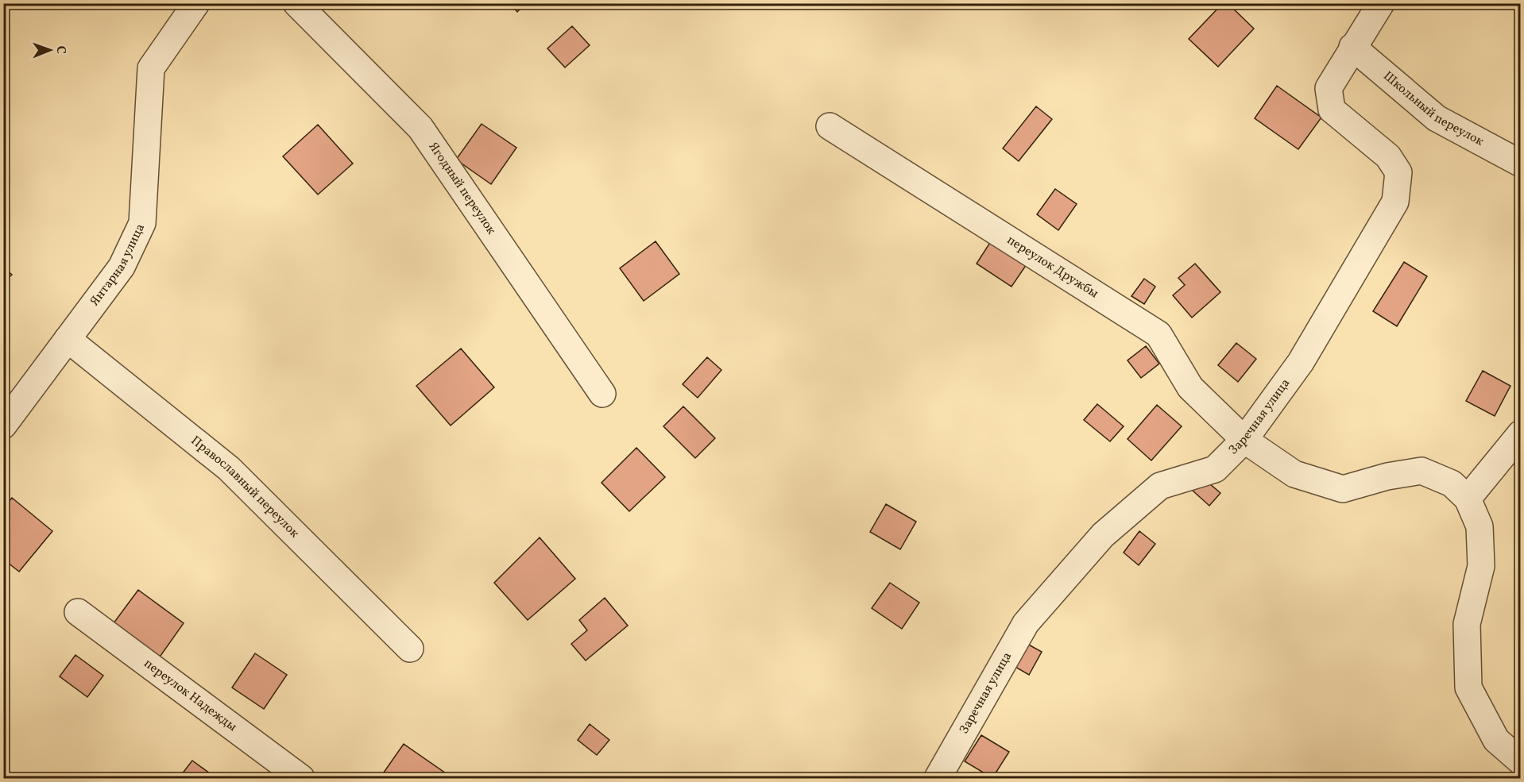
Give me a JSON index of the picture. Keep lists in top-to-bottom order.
{
  "streets": {
    "street": [
      "Школьный переулок",
      "Ягодный переулок",
      "Янтарная улица",
      "переулок Дружбы",
      "Заречная улица",
      "Православный переулок",
      "переулок Надежды"
    ]
  },
  "crossings": [
    ["Школьный переулок", "Заречная улица"],
    ["Янтарная улица", "Православный переулок"],
    ["переулок Дружбы", "Заречная улица"]
  ],
  "north": "right"
}
